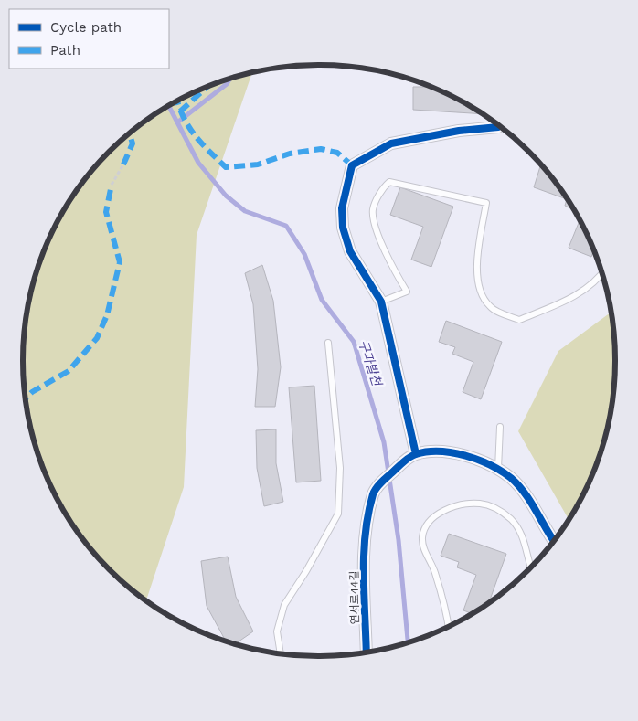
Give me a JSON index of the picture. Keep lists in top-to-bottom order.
{
  "streets": {
    "street": ["연서로44길"]
  },
  "water": ["구파발천"],
  "legend": ["Cycle path", "Path"]
}
